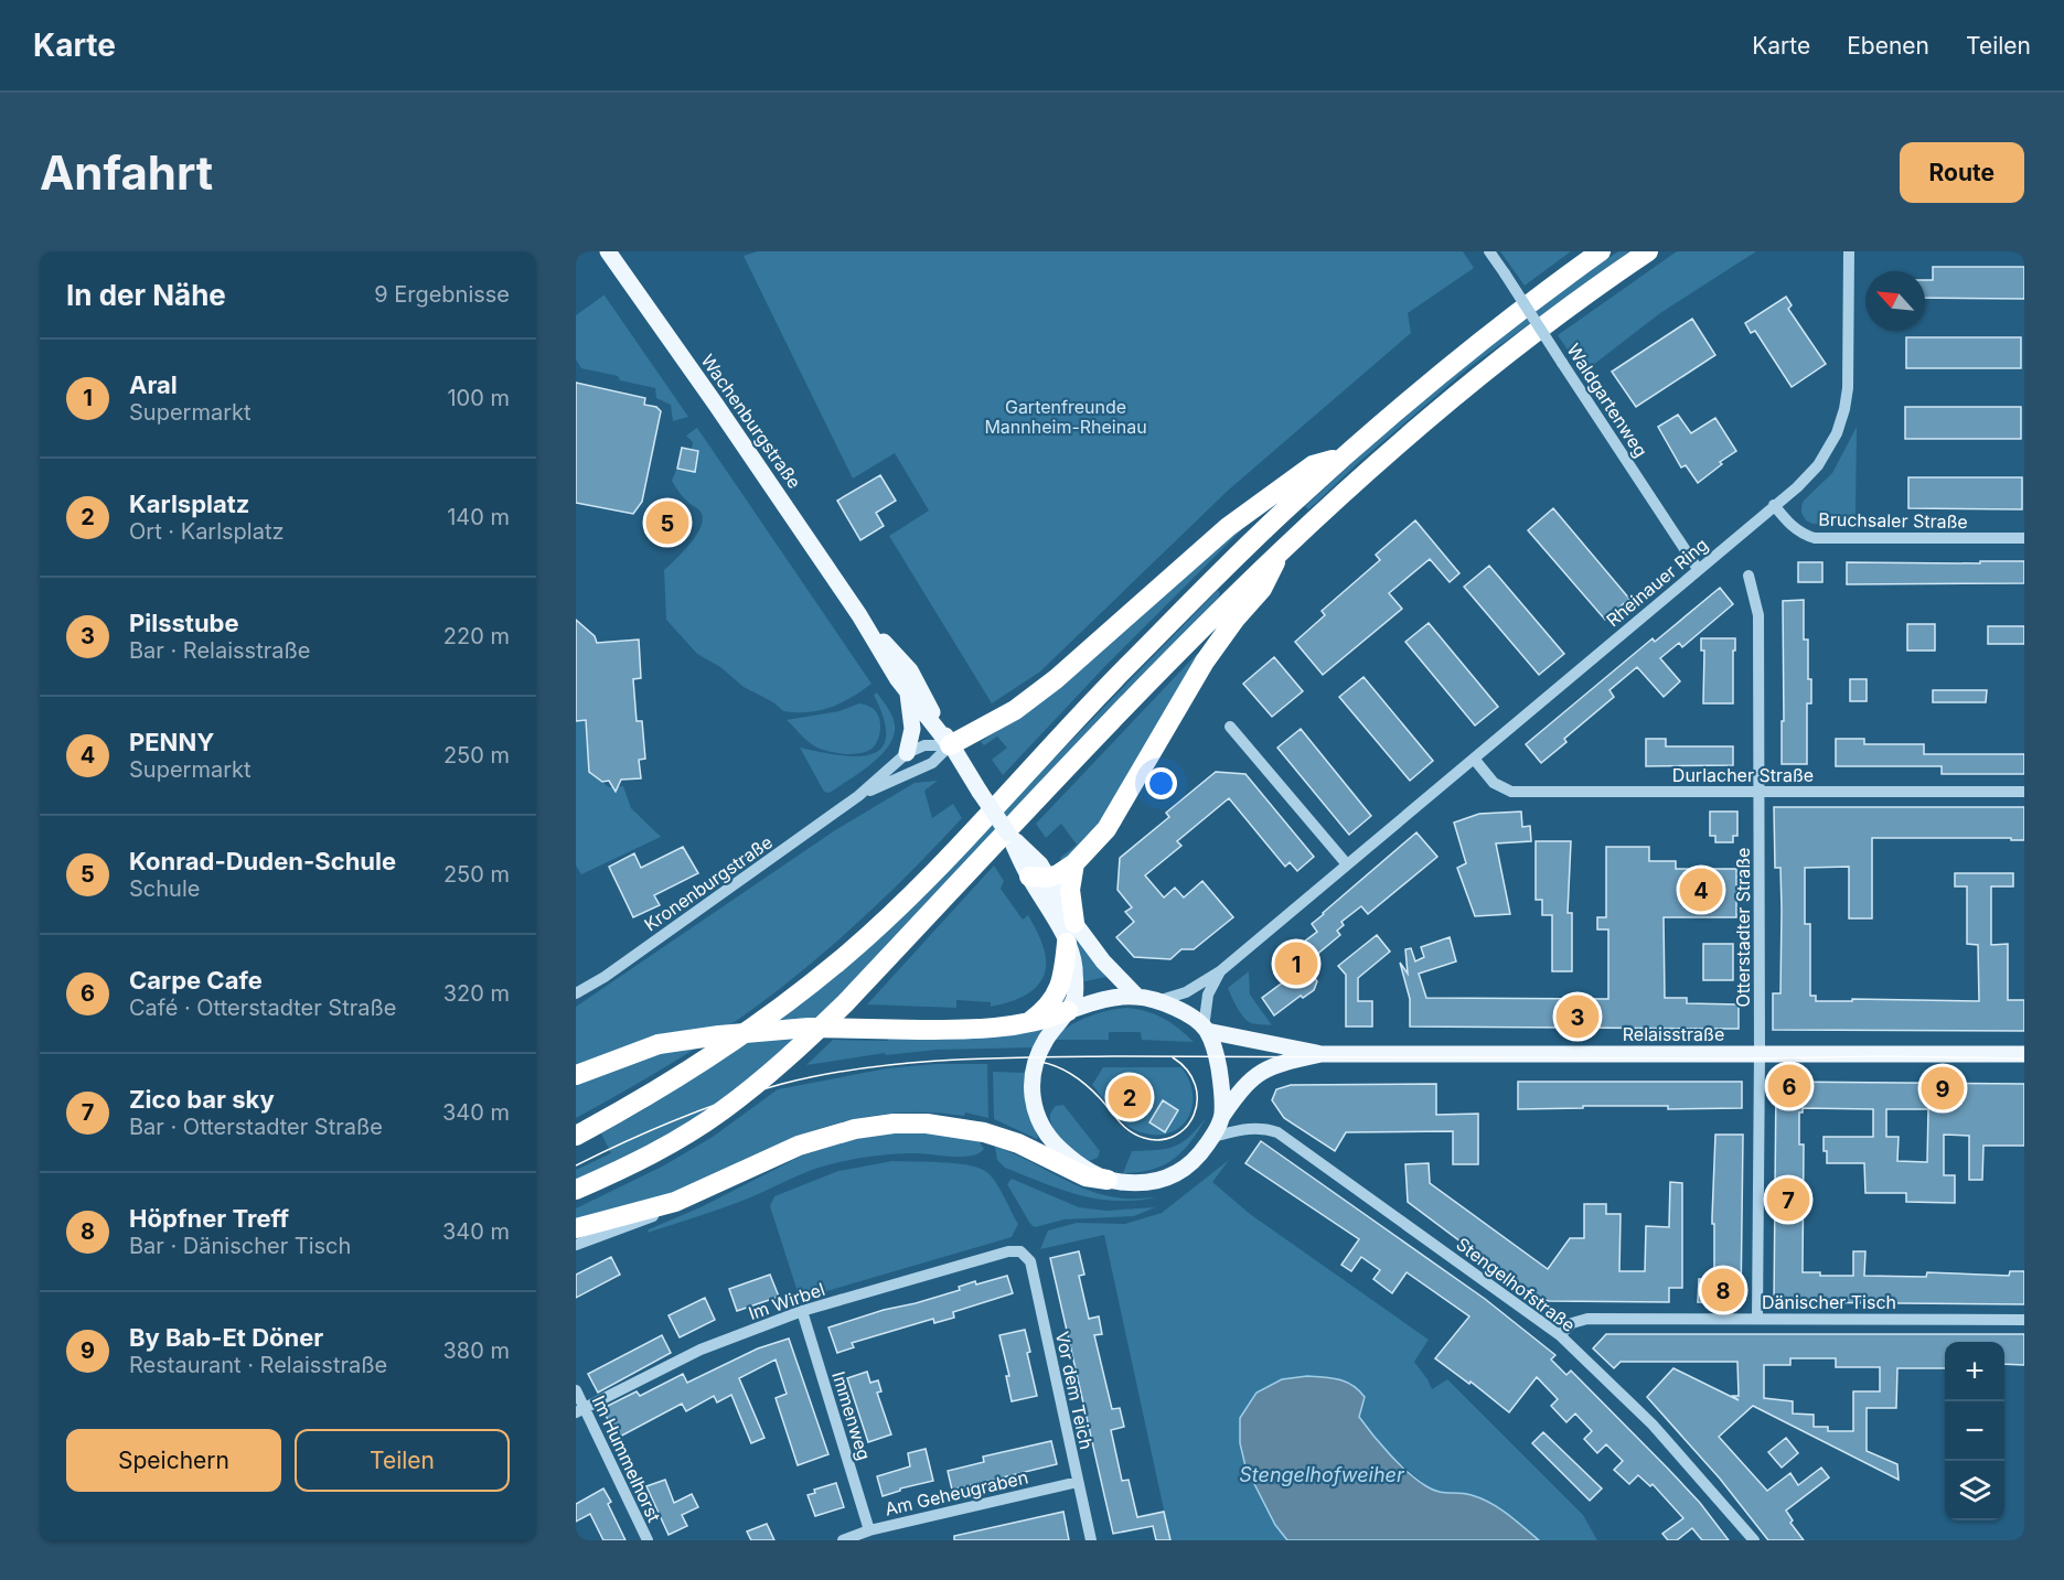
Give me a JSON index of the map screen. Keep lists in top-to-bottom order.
{
  "streets": {
    "main road": ["Wachenburgstraße", "Relaisstraße"],
    "street": [
      "Waldgartenweg",
      "Bruchsaler Straße",
      "Rheinauer Ring",
      "Durlacher Straße",
      "Kronenburgstraße",
      "Otterstadter Straße",
      "Stengelhofstraße",
      "Im Wirbel",
      "Dänischer Tisch",
      "Vor dem Teich",
      "Immenweg",
      "Im Hummelhorst",
      "Am Geheugraben"
    ]
  },
  "crossings": [
    ["Waldgartenweg", "Rheinauer Ring"],
    ["Wachenburgstraße", "Rheinauer Ring"],
    ["Wachenburgstraße", "Kronenburgstraße"],
    ["Wachenburgstraße", "Relaisstraße"],
    ["Wachenburgstraße", "Stengelhofstraße"],
    ["Bruchsaler Straße", "Rheinauer Ring"],
    ["Rheinauer Ring", "Durlacher Straße"],
    ["Rheinauer Ring", "Relaisstraße"],
    ["Rheinauer Ring", "Stengelhofstraße"],
    ["Durlacher Straße", "Otterstadter Straße"],
    ["Otterstadter Straße", "Relaisstraße"],
    ["Otterstadter Straße", "Dänischer Tisch"],
    ["Relaisstraße", "Stengelhofstraße"],
    ["Stengelhofstraße", "Dänischer Tisch"],
    ["Im Wirbel", "Vor dem Teich"],
    ["Im Wirbel", "Immenweg"],
    ["Im Wirbel", "Im Hummelhorst"],
    ["Vor dem Teich", "Am Geheugraben"],
    ["Immenweg", "Am Geheugraben"]
  ],
  "water": ["Stengelhofweiher"],
  "parks": ["Gartenfreunde Mannheim-Rheinau"],
  "north": "top left",
  "page": {
    "header": "Karte",
    "nav": ["Karte", "Ebenen", "Teilen"],
    "buttons": [
      "Route",
      ["Speichern", "Teilen"]
    ],
    "title": "Anfahrt",
    "heading": ["In der Nähe", "9 Ergebnisse"],
    "list": [
      {
        "mark": "1",
        "name": "Aral",
        "note": "Supermarkt",
        "value": "100 m"
      },
      {
        "mark": "2",
        "name": "Karlsplatz",
        "note": "Ort · Karlsplatz",
        "value": "140 m"
      },
      {
        "mark": "3",
        "name": "Pilsstube",
        "note": "Bar · Relaisstraße",
        "value": "220 m"
      },
      {
        "mark": "4",
        "name": "PENNY",
        "note": "Supermarkt",
        "value": "250 m"
      },
      {
        "mark": "5",
        "name": "Konrad-Duden-Schule",
        "note": "Schule",
        "value": "250 m"
      },
      {
        "mark": "6",
        "name": "Carpe Cafe",
        "note": "Café · Otterstadter Straße",
        "value": "320 m"
      },
      {
        "mark": "7",
        "name": "Zico bar sky",
        "note": "Bar · Otterstadter Straße",
        "value": "340 m"
      },
      {
        "mark": "8",
        "name": "Höpfner Treff",
        "note": "Bar · Dänischer Tisch",
        "value": "340 m"
      },
      {
        "mark": "9",
        "name": "By Bab-Et Döner",
        "note": "Restaurant · Relaisstraße",
        "value": "380 m"
      }
    ],
    "pins": [
      "5",
      "4",
      "1",
      "3",
      "6",
      "9",
      "2",
      "7",
      "8"
    ],
    "map_buttons": ["+", "−"]
  }
}
